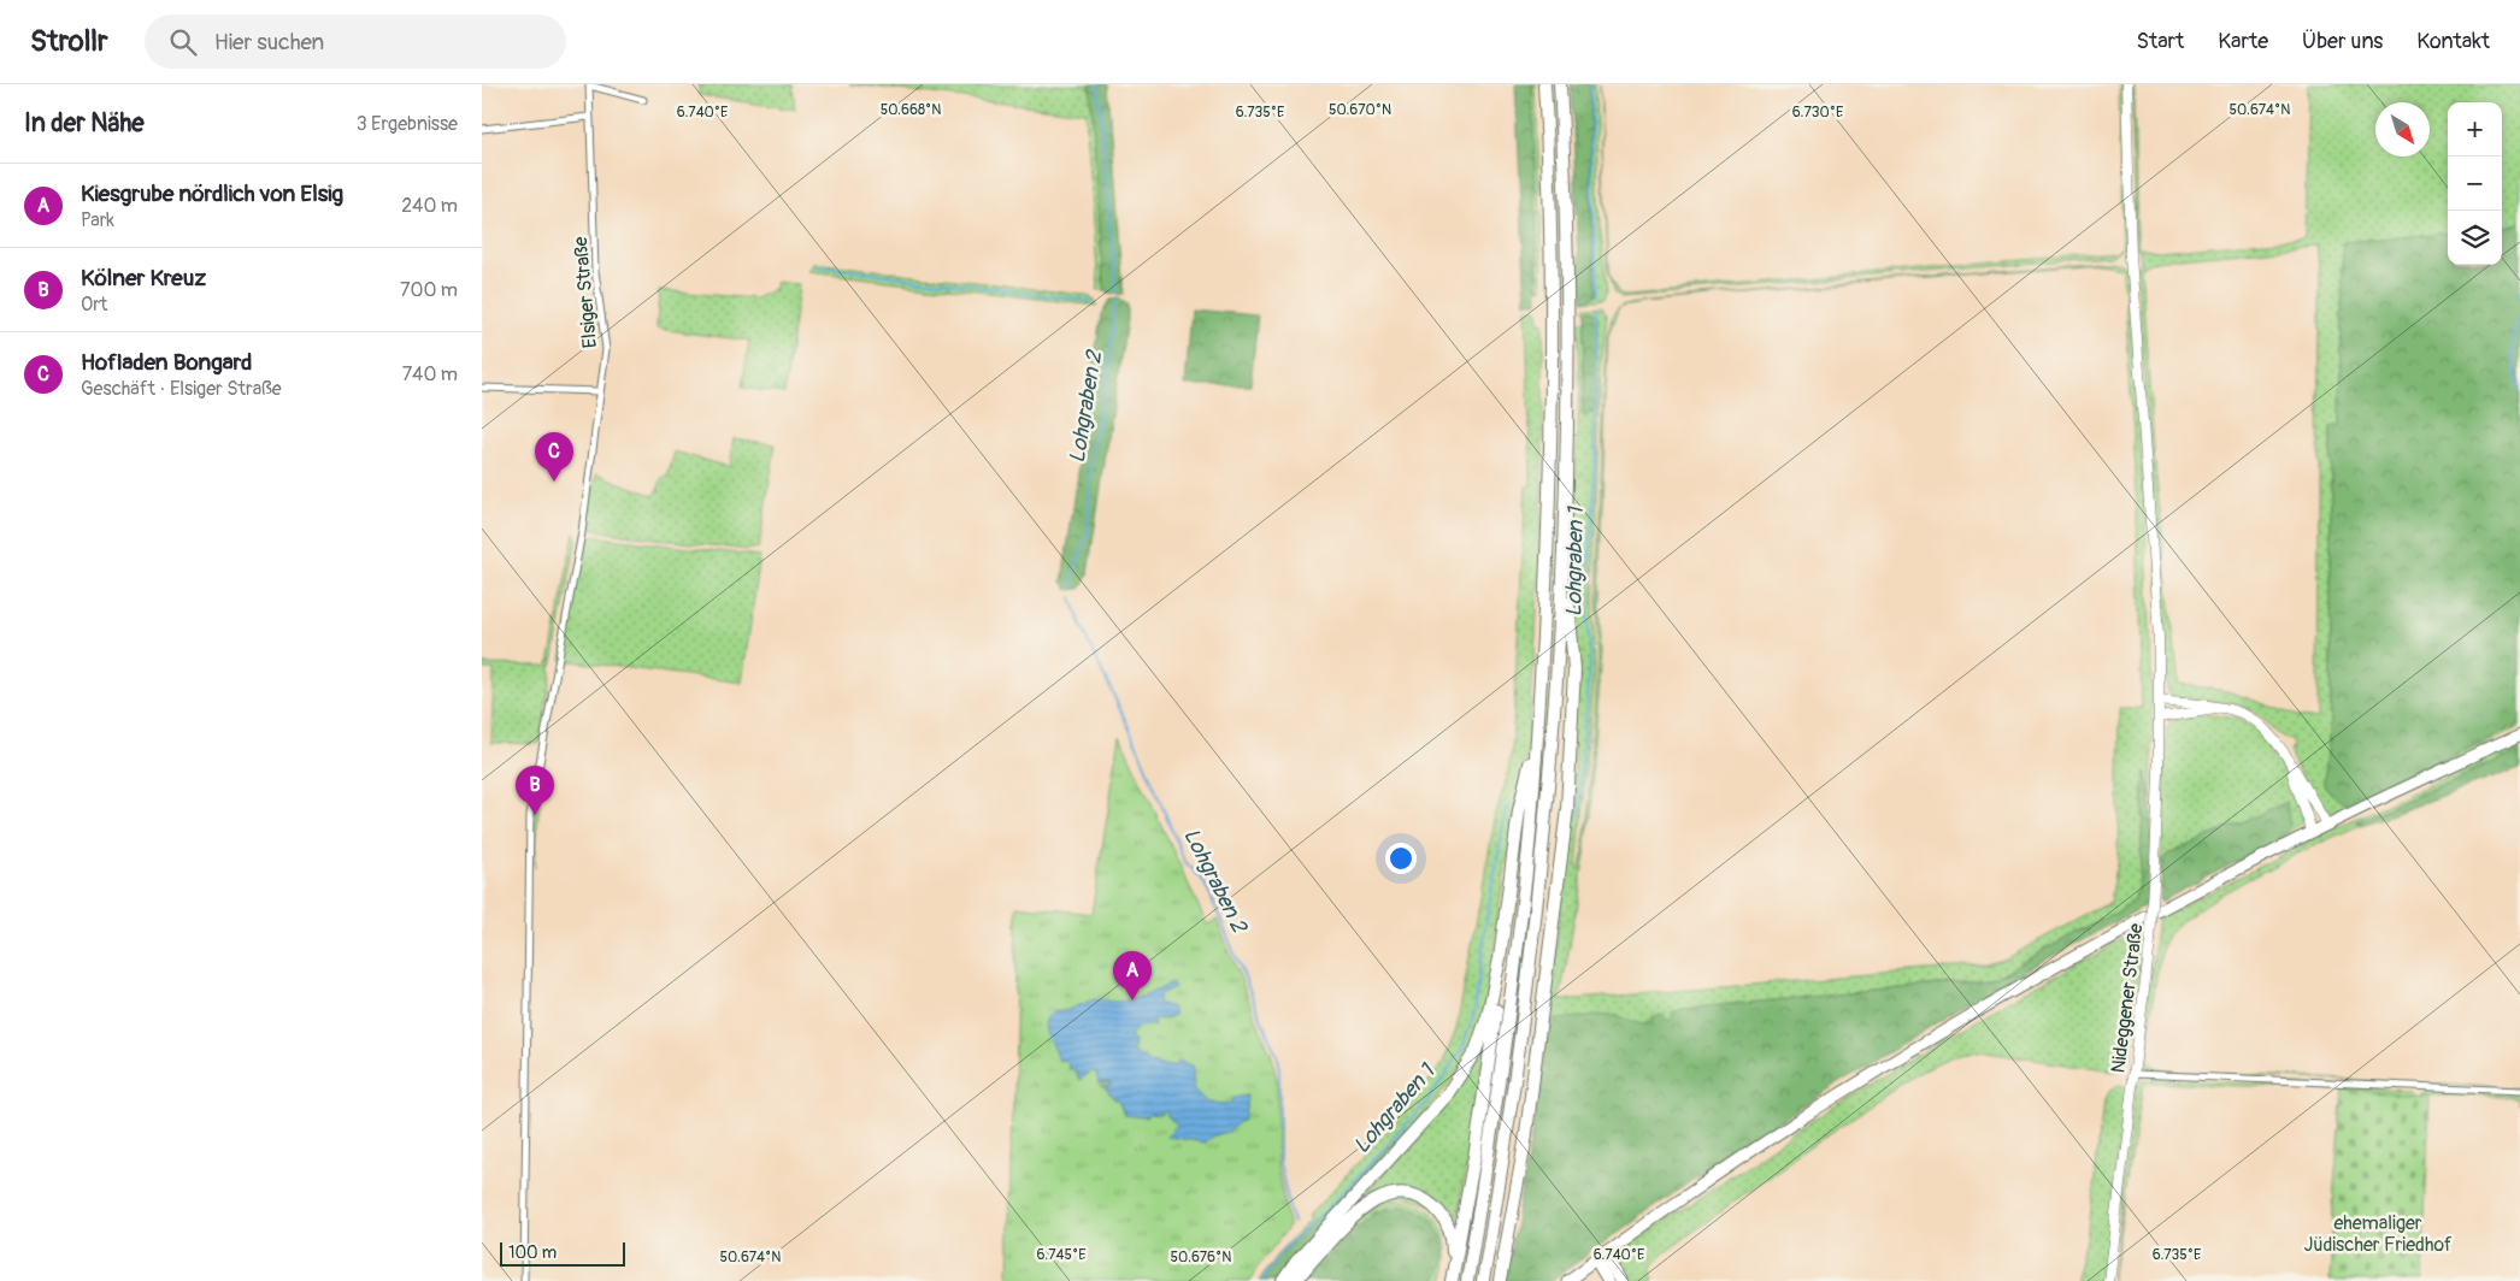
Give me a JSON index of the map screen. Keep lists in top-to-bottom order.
{
  "streets": {
    "main road": ["Nideggener Straße"],
    "street": ["Elsiger Straße"]
  },
  "water": ["Lohgraben 2", "Lohgraben 1"],
  "parks": ["ehemaliger Jüdischer Friedhof"],
  "scale_bar": "100 m",
  "north": "bottom right",
  "page": {
    "header": "Strollr",
    "search": "Hier suchen",
    "nav": [
      "Start",
      "Karte",
      "Über uns",
      "Kontakt"
    ],
    "heading": ["In der Nähe", "3 Ergebnisse"],
    "map_buttons": ["+", "−"],
    "list": [
      {
        "mark": "A",
        "name": "Kiesgrube nördlich von Elsig",
        "note": "Park",
        "value": "240 m"
      },
      {
        "mark": "B",
        "name": "Kölner Kreuz",
        "note": "Ort",
        "value": "700 m"
      },
      {
        "mark": "C",
        "name": "Hofladen Bongard",
        "note": "Geschäft · Elsiger Straße",
        "value": "740 m"
      }
    ],
    "pins": ["C", "B", "A"],
    "scale": "100 m"
  },
  "coordinates": [
    "50.668°N",
    "50.670°N",
    "50.674°N",
    "6.740°E",
    "6.730°E",
    "6.735°E",
    "6.745°E",
    "50.676°N"
  ]
}
